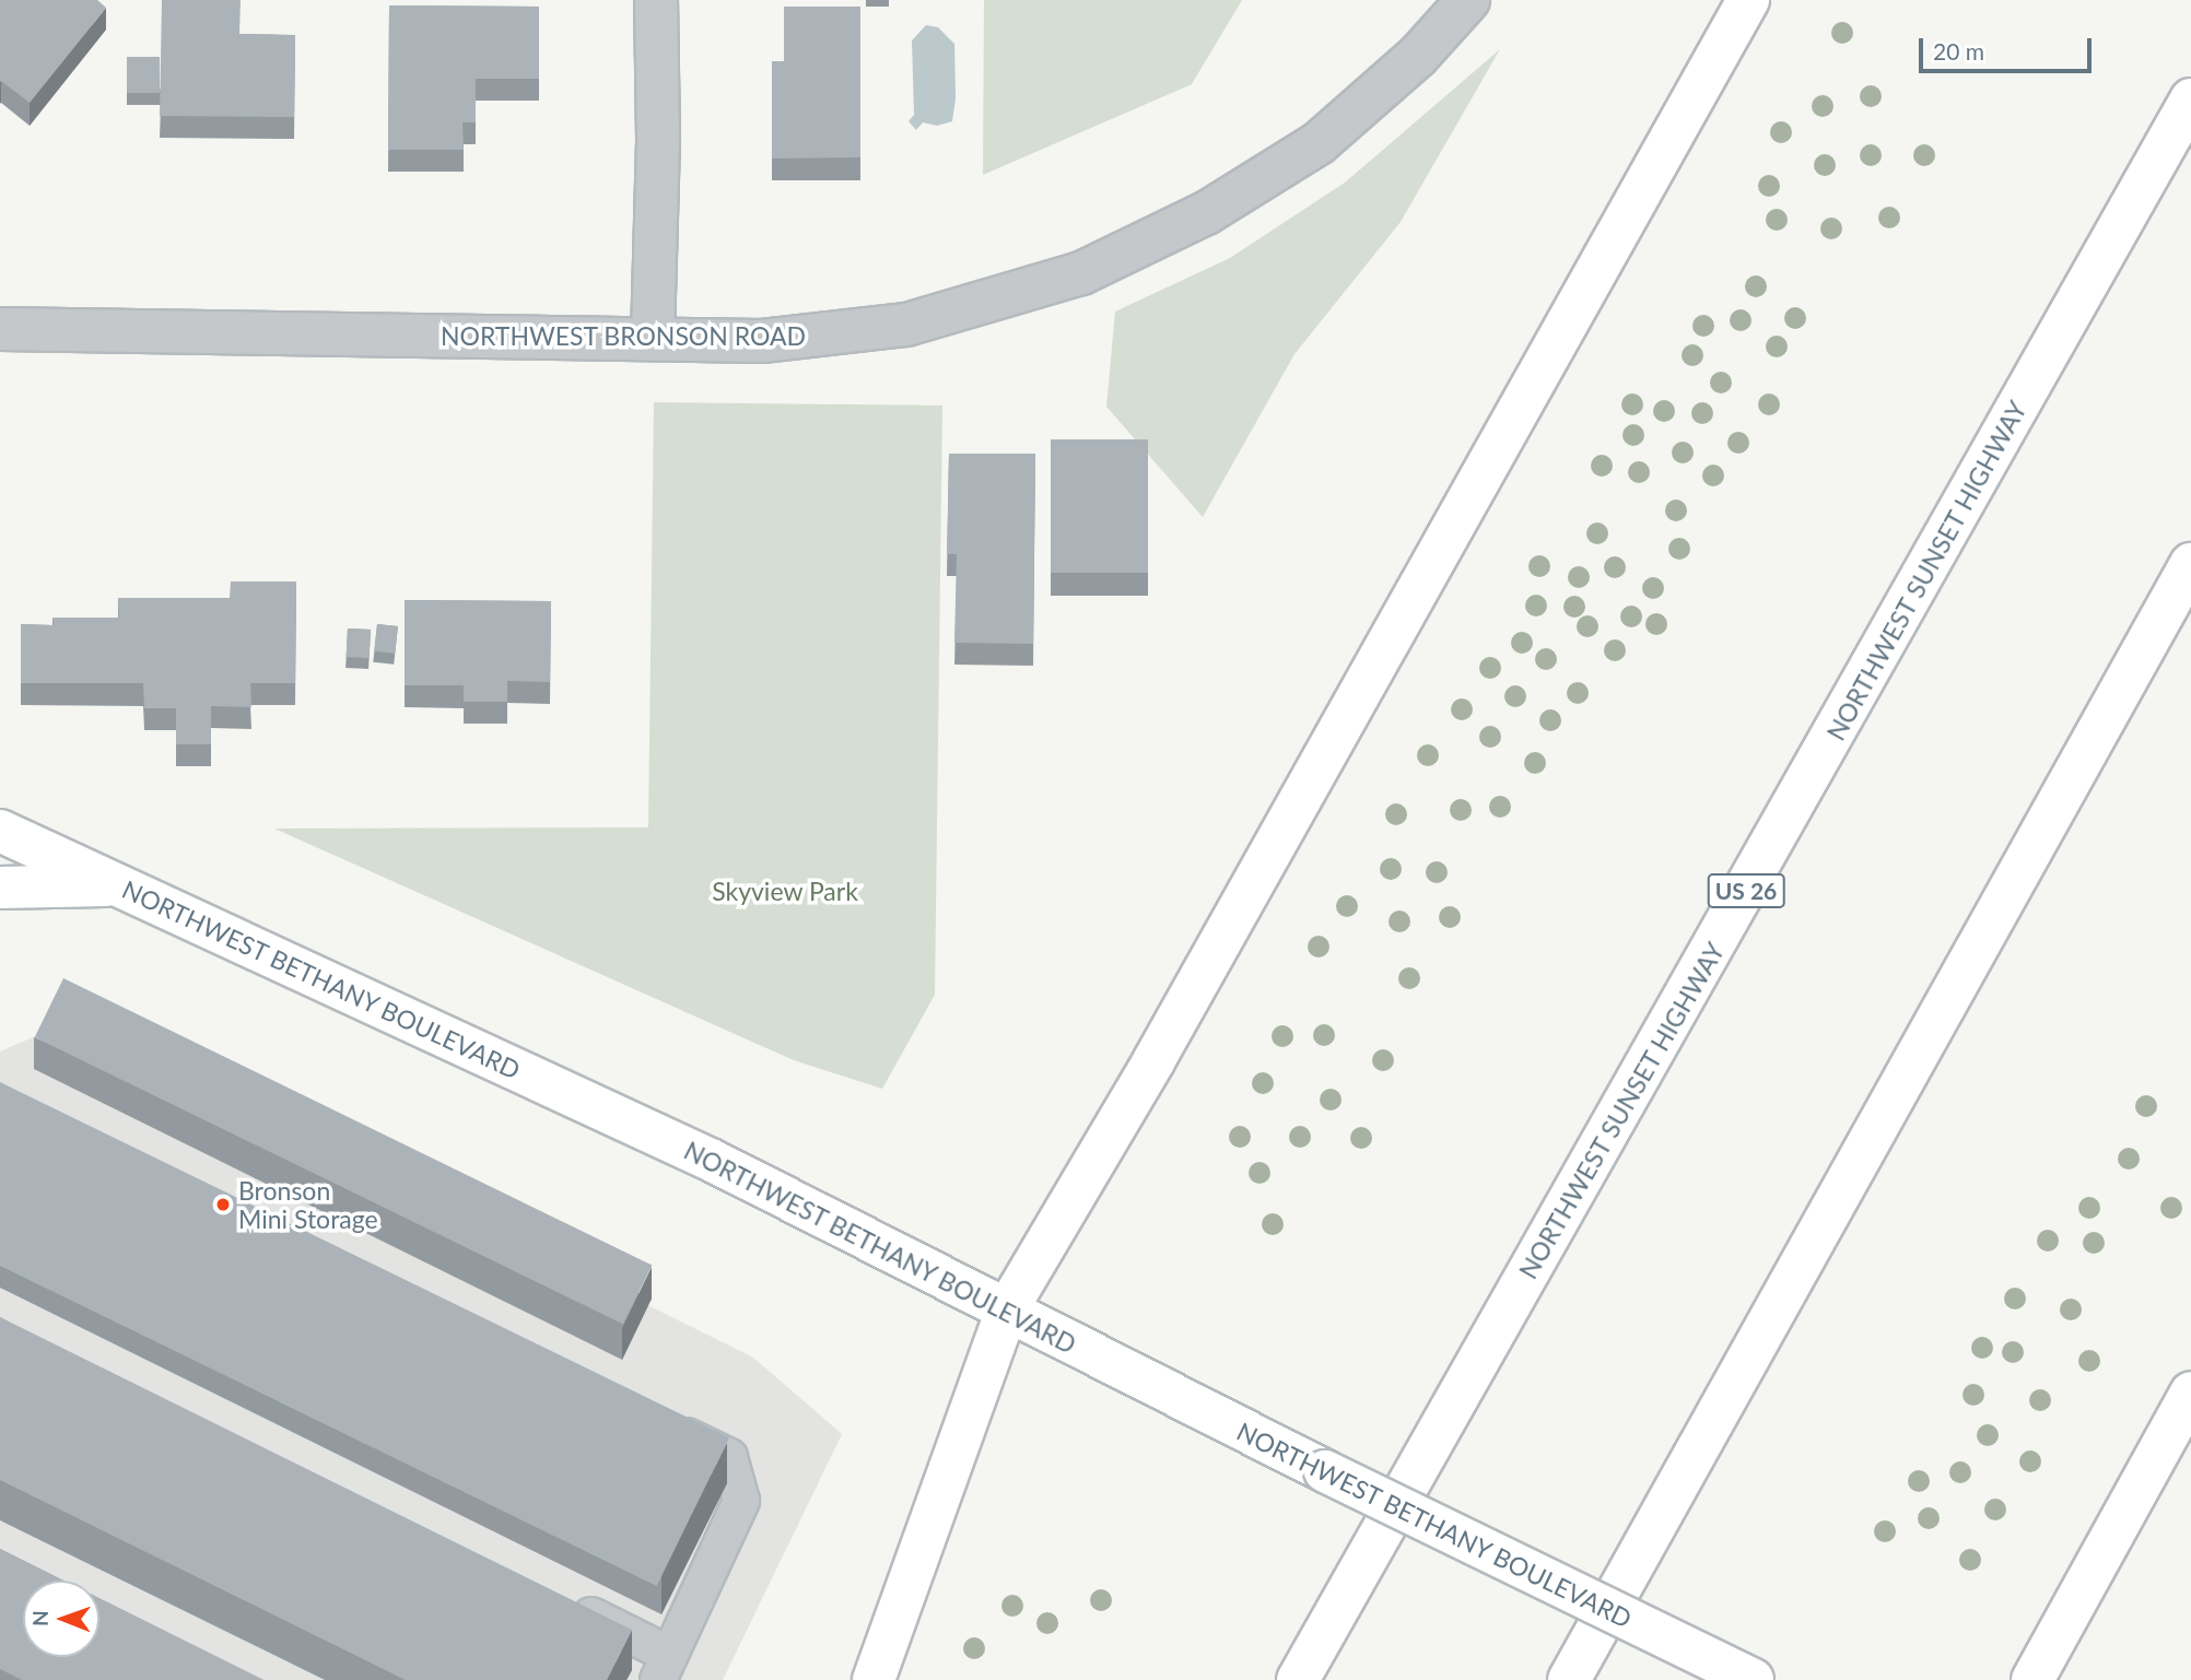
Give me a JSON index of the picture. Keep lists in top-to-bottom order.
{
  "streets": {
    "main road": ["NORTHWEST SUNSET HIGHWAY", "US 26", "NORTHWEST BETHANY BOULEVARD"],
    "street": ["NORTHWEST BRONSON ROAD"]
  },
  "parks": ["Skyview Park"],
  "places": ["Bronson Mini Storage"],
  "scale_bar": "20 m",
  "north": "left"
}
